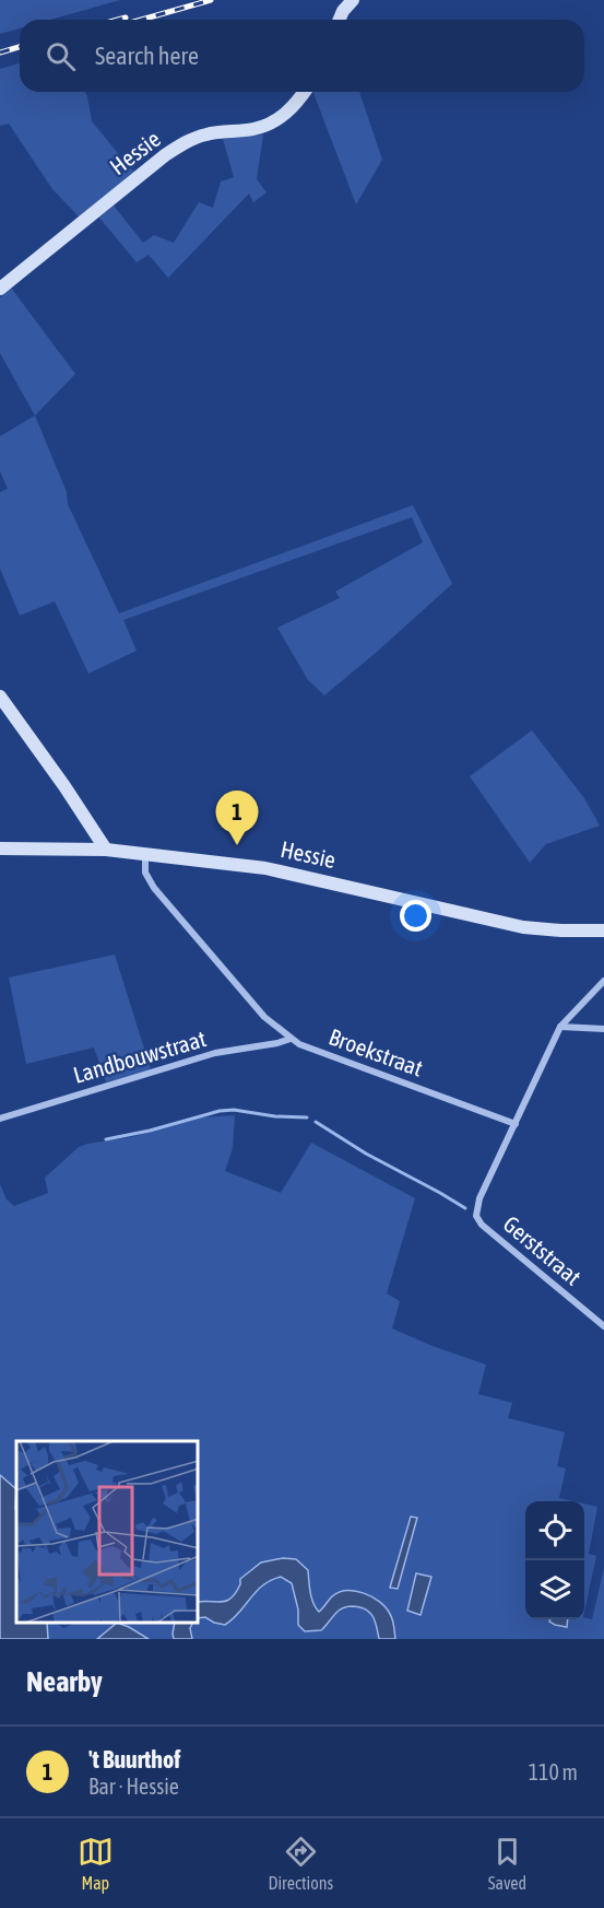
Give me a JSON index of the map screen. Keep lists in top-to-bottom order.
{
  "streets": {
    "street": [
      "Hessie",
      "Broekstraat",
      "Landbouwstraat",
      "Gerststraat"
    ]
  },
  "crossings": [
    ["Hessie", "Broekstraat"],
    ["Broekstraat", "Landbouwstraat"],
    ["Broekstraat", "Gerststraat"]
  ],
  "page": {
    "search": "Search here",
    "pins": "1",
    "heading": "Nearby",
    "list": [
      {
        "mark": "1",
        "name": "'t Buurthof",
        "note": "Bar · Hessie",
        "value": "110 m"
      }
    ],
    "nav": ["Map", "Directions", "Saved"]
  }
}
